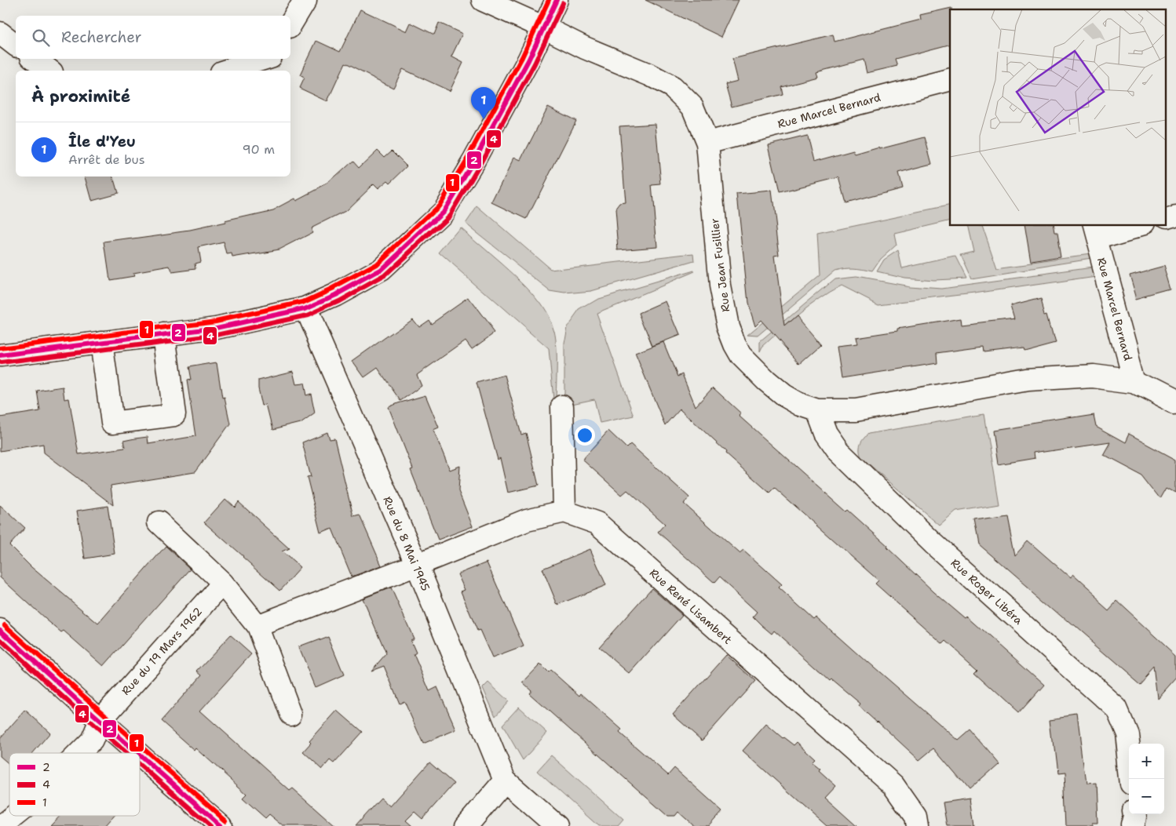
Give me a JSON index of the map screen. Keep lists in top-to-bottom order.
{
  "streets": {
    "street": [
      "Rue Marcel Bernard",
      "Rue Jean Fusillier",
      "Rue du 8 Mai 1945",
      "Rue Roger Libéra",
      "Rue René Lisambert",
      "Rue du 19 Mars 1962"
    ]
  },
  "crossings": [
    ["Rue Marcel Bernard", "Rue Jean Fusillier"],
    ["Rue Jean Fusillier", "Rue Roger Libéra"]
  ],
  "lines": ["transit line 2", "transit line 1", "transit line 4"],
  "legend": ["2", "4", "1"],
  "page": {
    "search": "Rechercher",
    "heading": "À proximité",
    "pins": "1",
    "list": [
      {
        "mark": "1",
        "name": "Île d'Yeu",
        "note": "Arrêt de bus",
        "value": "90 m"
      }
    ],
    "map_buttons": ["+", "−"]
  }
}
